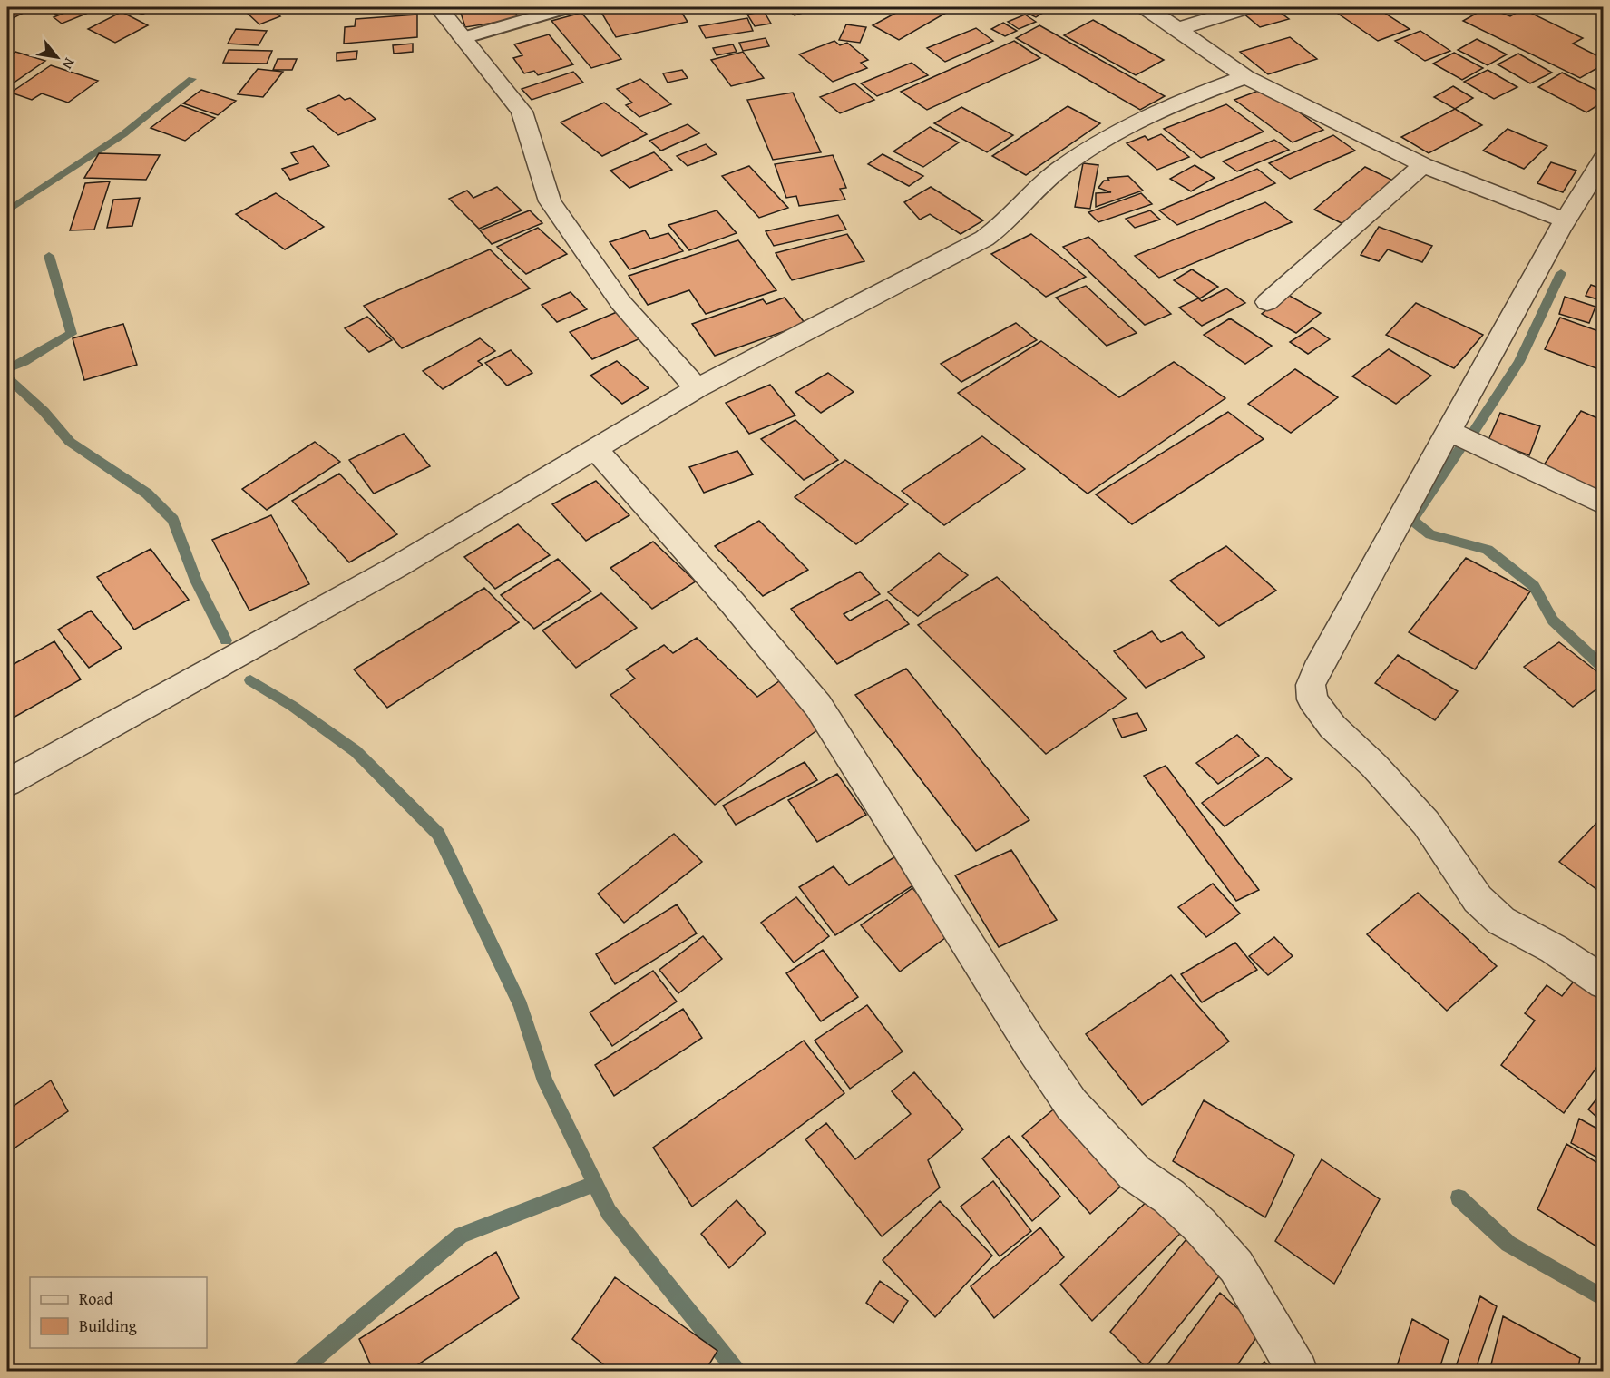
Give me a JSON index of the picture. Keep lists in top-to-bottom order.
{
  "legend": ["Road", "Building"],
  "north": "bottom right"
}
